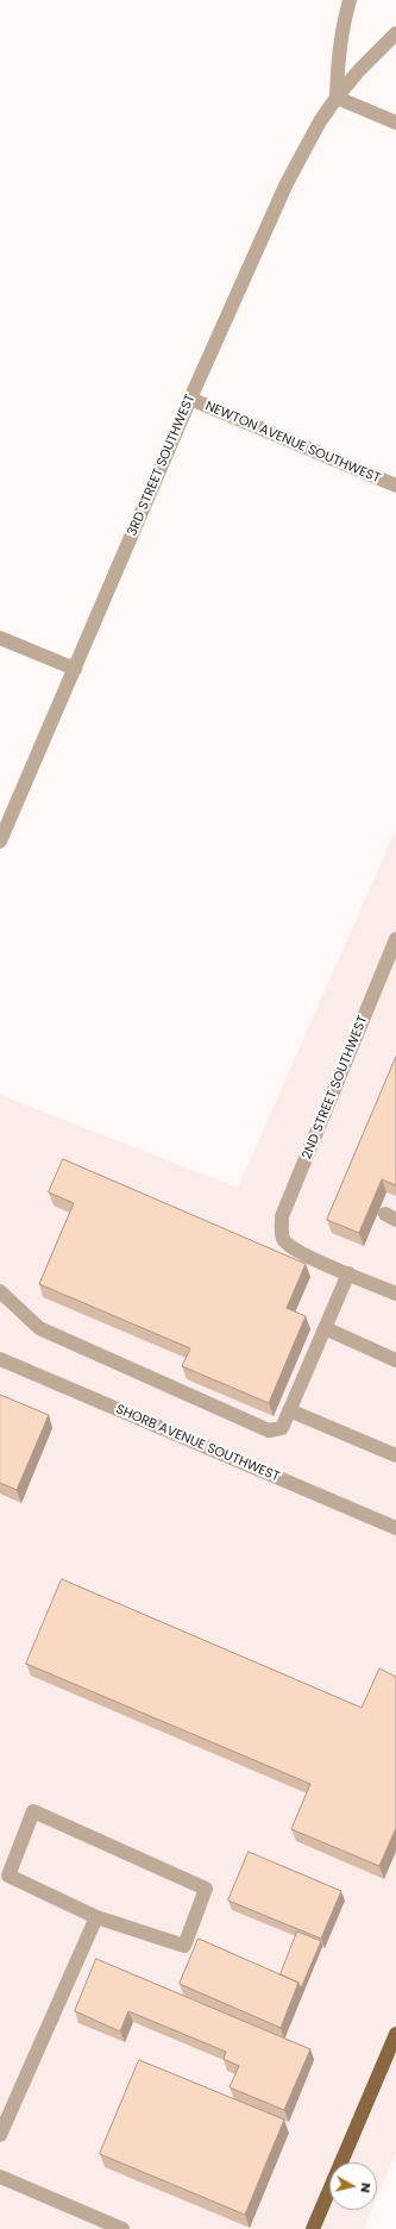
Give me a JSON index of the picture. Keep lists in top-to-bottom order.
{
  "streets": {
    "street": [
      "NEWTON AVENUE SOUTHWEST",
      "3RD STREET SOUTHWEST",
      "2ND STREET SOUTHWEST",
      "SHORB AVENUE SOUTHWEST"
    ]
  },
  "crossings": [
    ["NEWTON AVENUE SOUTHWEST", "3RD STREET SOUTHWEST"]
  ],
  "north": "right"
}
